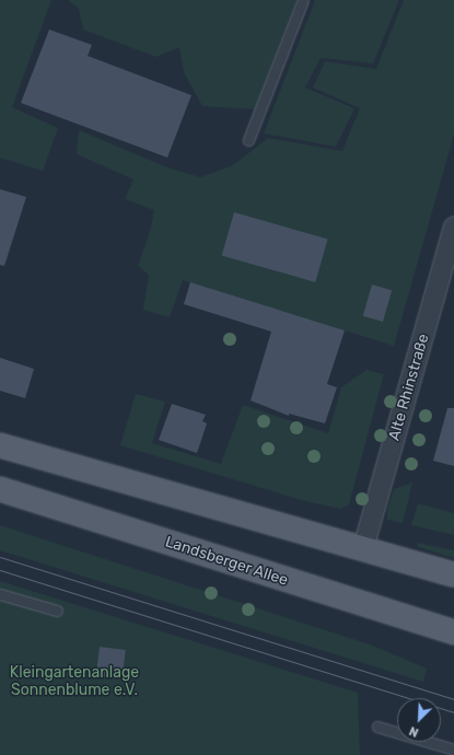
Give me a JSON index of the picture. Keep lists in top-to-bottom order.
{
  "streets": {
    "main road": ["Landsberger Allee"],
    "street": ["Alte Rhinstraße"]
  },
  "parks": ["Kleingartenanlage Sonnenblume e.V."],
  "north": "bottom left"
}
